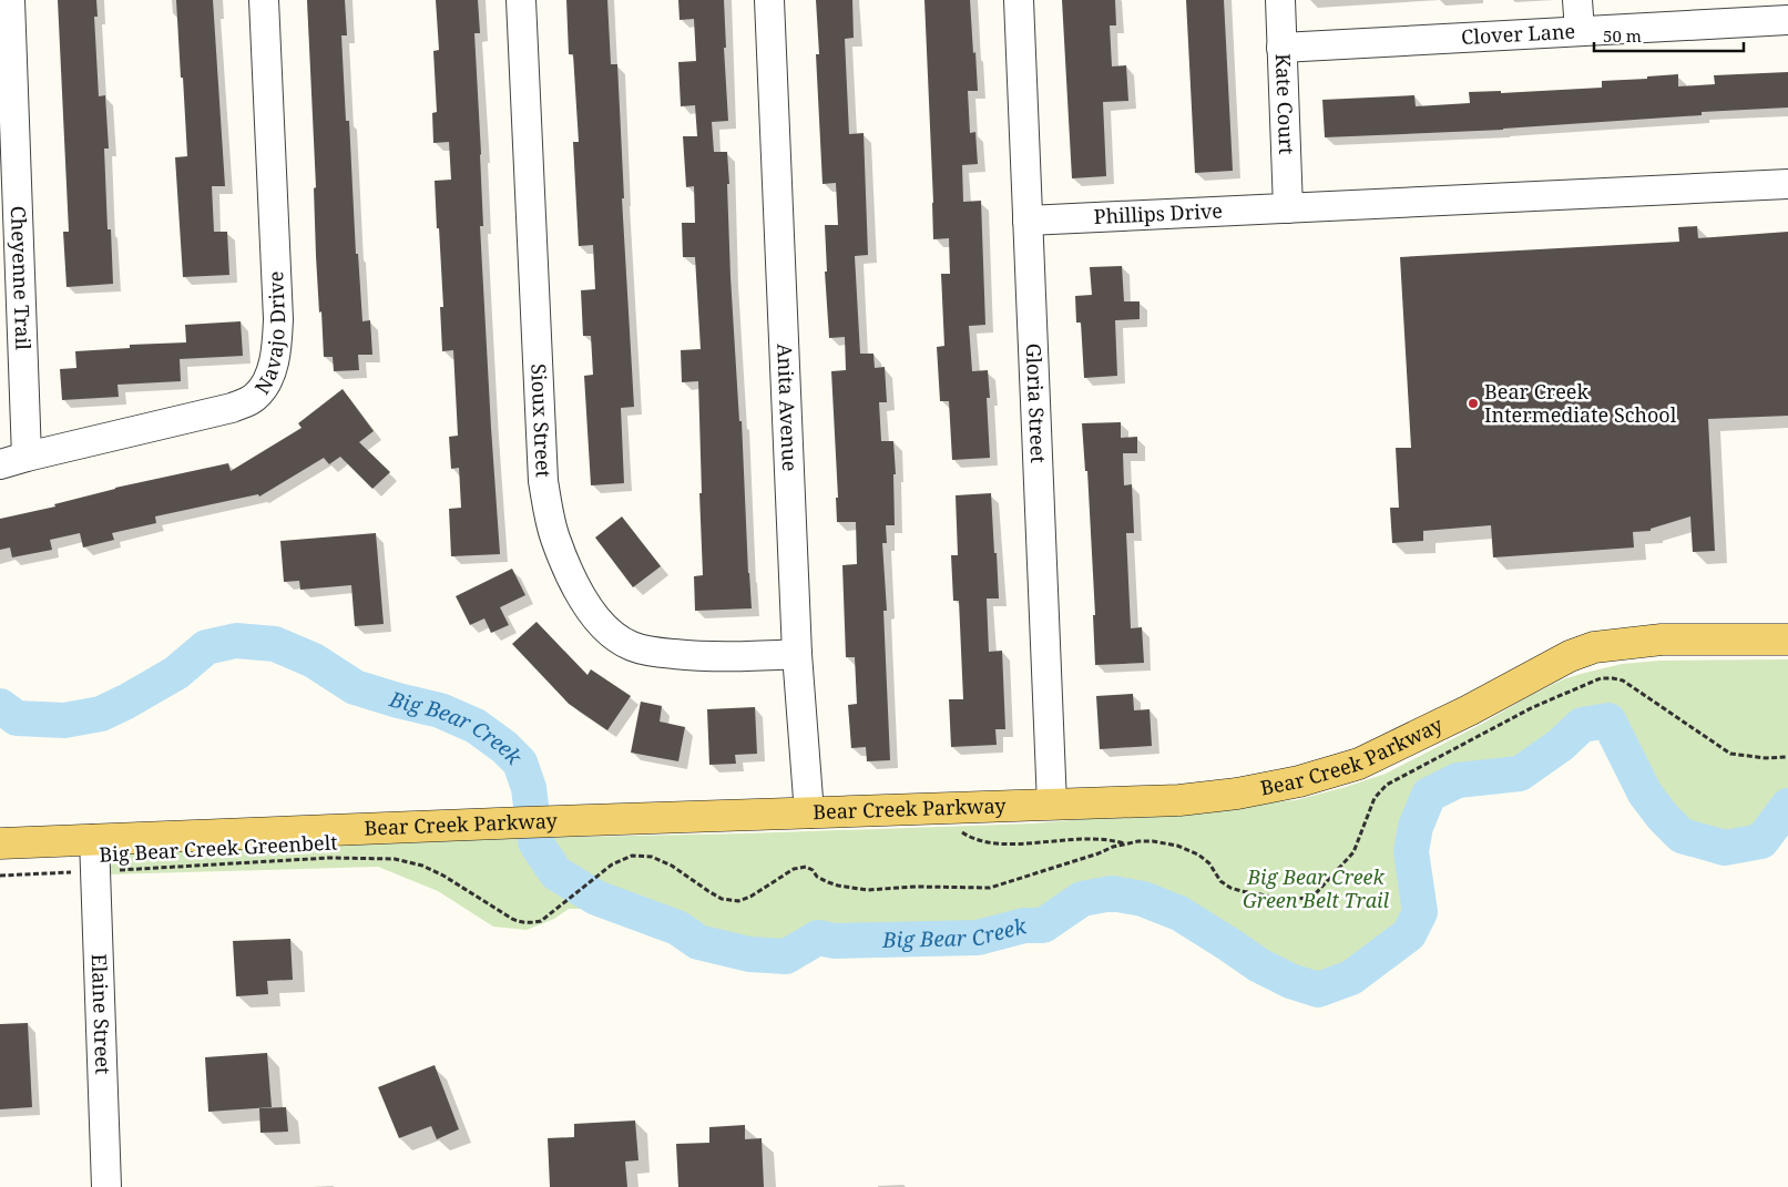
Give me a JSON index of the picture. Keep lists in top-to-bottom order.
{
  "streets": {
    "main road": ["Bear Creek Parkway"],
    "street": [
      "Clover Lane",
      "Kate Court",
      "Phillips Drive",
      "Cheyenne Trail",
      "Navajo Drive",
      "Gloria Street",
      "Anita Avenue",
      "Sioux Street",
      "Elaine Street"
    ],
    "path": ["Big Bear Creek Greenbelt"]
  },
  "crossings": [
    ["Clover Lane", "Kate Court"],
    ["Kate Court", "Phillips Drive"],
    ["Phillips Drive", "Gloria Street"],
    ["Cheyenne Trail", "Navajo Drive"],
    ["Gloria Street", "Bear Creek Parkway"],
    ["Anita Avenue", "Sioux Street"],
    ["Anita Avenue", "Bear Creek Parkway"],
    ["Bear Creek Parkway", "Elaine Street"],
    ["Big Bear Creek Greenbelt", "Elaine Street"]
  ],
  "water": ["Big Bear Creek"],
  "parks": ["Big Bear Creek Green Belt Trail"],
  "places": ["Bear Creek Intermediate School"],
  "scale_bar": "50 m"
}
